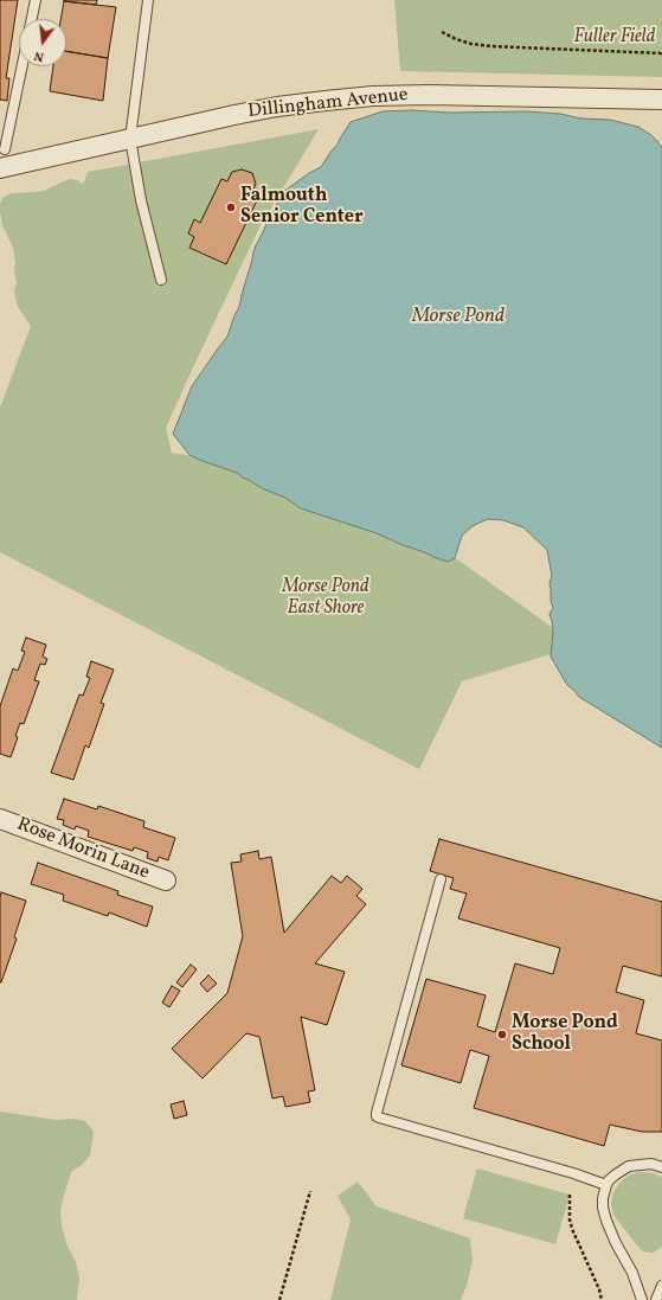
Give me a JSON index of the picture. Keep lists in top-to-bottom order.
{
  "streets": {
    "street": ["Dillingham Avenue", "Rose Morin Lane"]
  },
  "water": ["Morse Pond"],
  "parks": ["Fuller Field", "Morse Pond East Shore"],
  "places": ["Falmouth Senior Center", "Morse Pond School"],
  "north": "bottom"
}
